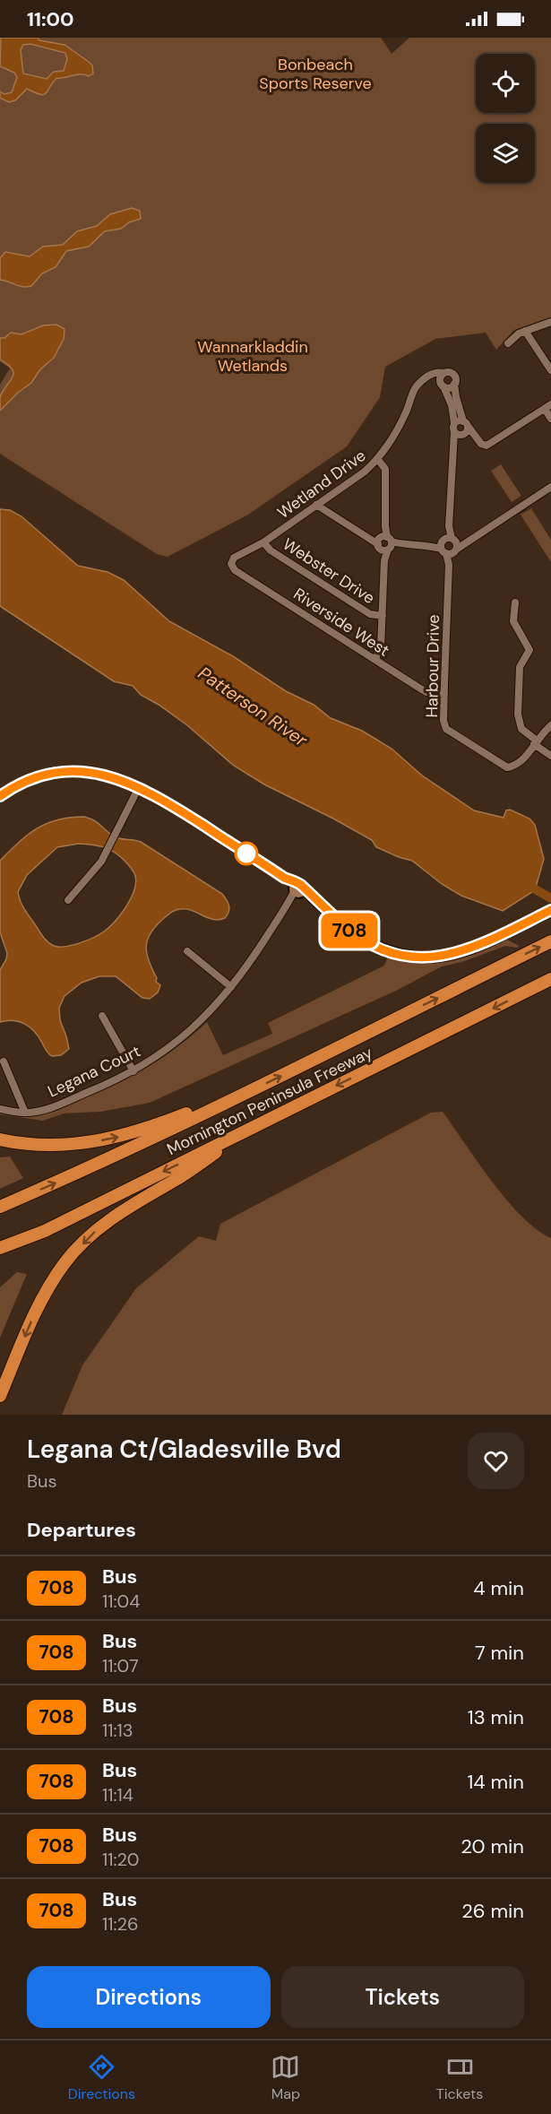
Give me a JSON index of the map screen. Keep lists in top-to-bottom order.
{
  "streets": {
    "highway": ["Mornington Peninsula Freeway"],
    "street": [
      "Wetland Drive",
      "Webster Drive",
      "Riverside West",
      "Harbour Drive",
      "Legana Court"
    ]
  },
  "crossings": [
    ["Wetland Drive", "Webster Drive"],
    ["Wetland Drive", "Riverside West"],
    ["Riverside West", "Harbour Drive"]
  ],
  "water": ["Patterson River"],
  "parks": ["Bonbeach Sports Reserve", "Wannarkladdin Wetlands"],
  "lines": ["bus line 708"],
  "page": {
    "status": "11:00",
    "on_map": "708",
    "heading": [
      ["Legana Ct/Gladesville Bvd", "Bus"],
      "Departures"
    ],
    "list": [
      {
        "mark": "708",
        "name": "Bus",
        "note": "11:04",
        "value": "4 min"
      },
      {
        "mark": "708",
        "name": "Bus",
        "note": "11:07",
        "value": "7 min"
      },
      {
        "mark": "708",
        "name": "Bus",
        "note": "11:13",
        "value": "13 min"
      },
      {
        "mark": "708",
        "name": "Bus",
        "note": "11:14",
        "value": "14 min"
      },
      {
        "mark": "708",
        "name": "Bus",
        "note": "11:20",
        "value": "20 min"
      },
      {
        "mark": "708",
        "name": "Bus",
        "note": "11:26",
        "value": "26 min"
      }
    ],
    "buttons": ["Directions", "Tickets"],
    "tabs": ["Directions", "Map", "Tickets"]
  }
}
